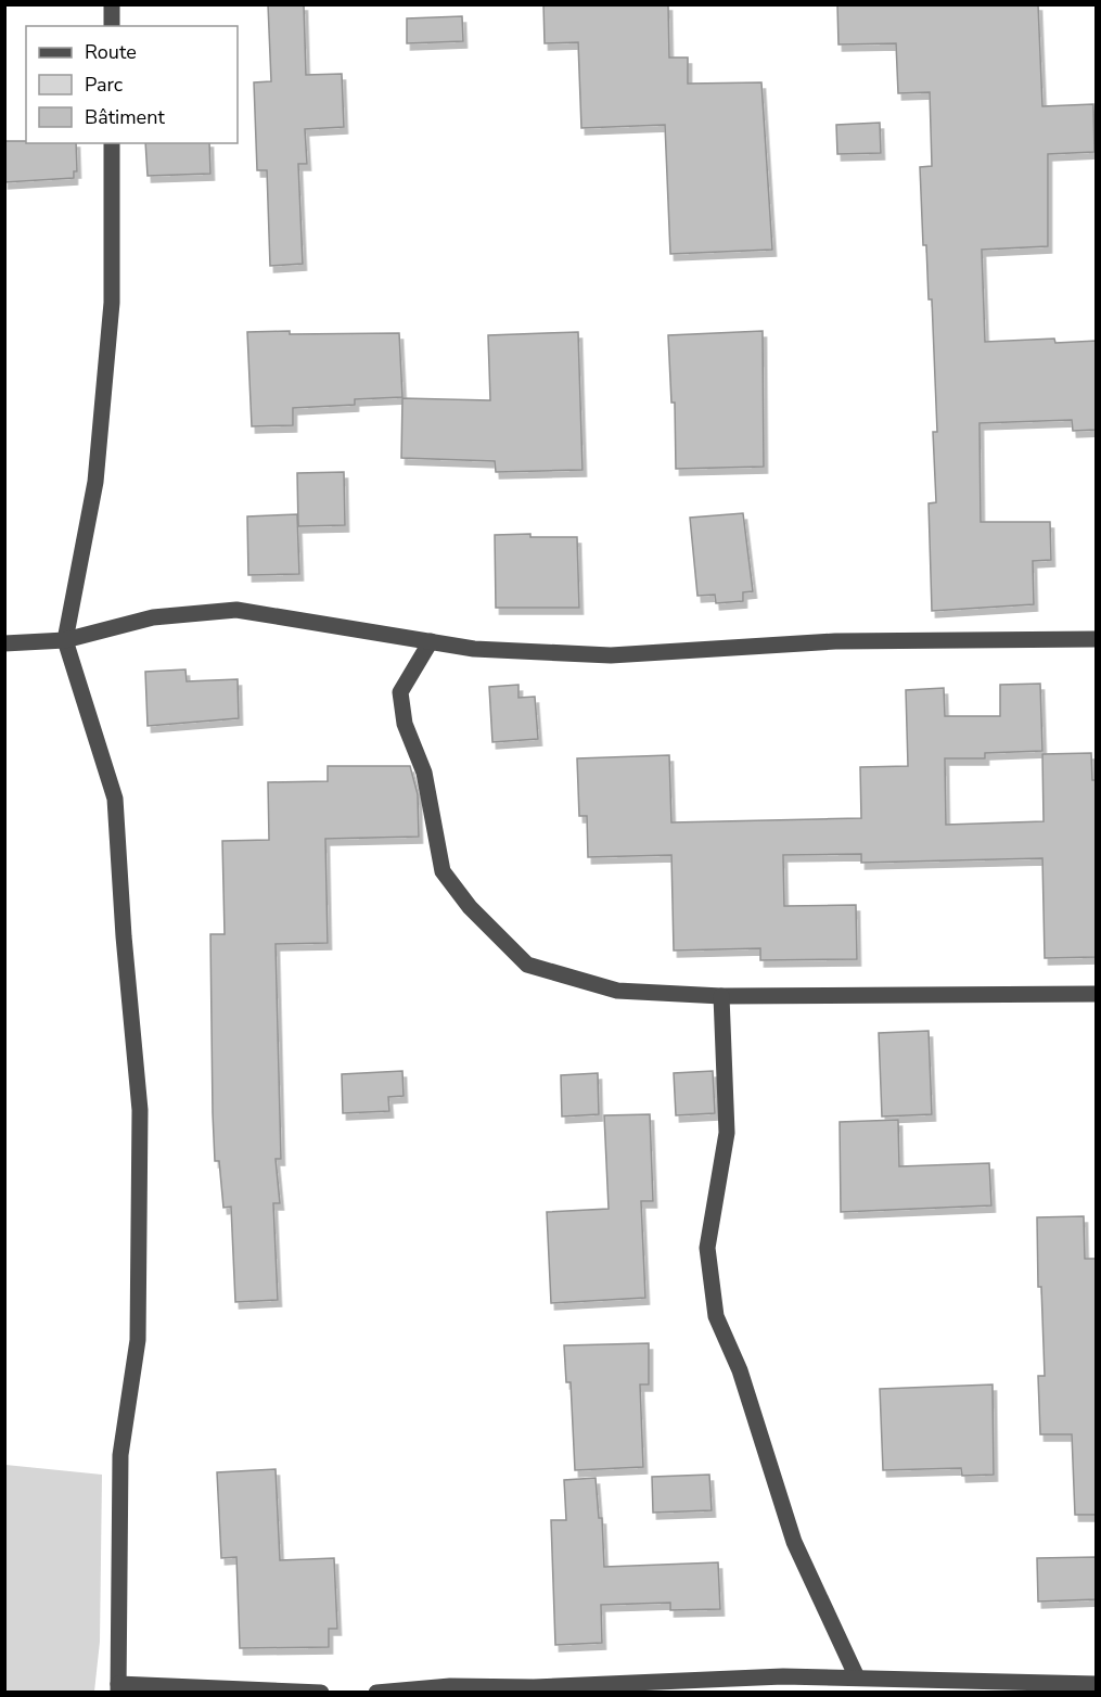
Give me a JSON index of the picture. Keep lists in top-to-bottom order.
{
  "legend": ["Route", "Parc", "Bâtiment"]
}
